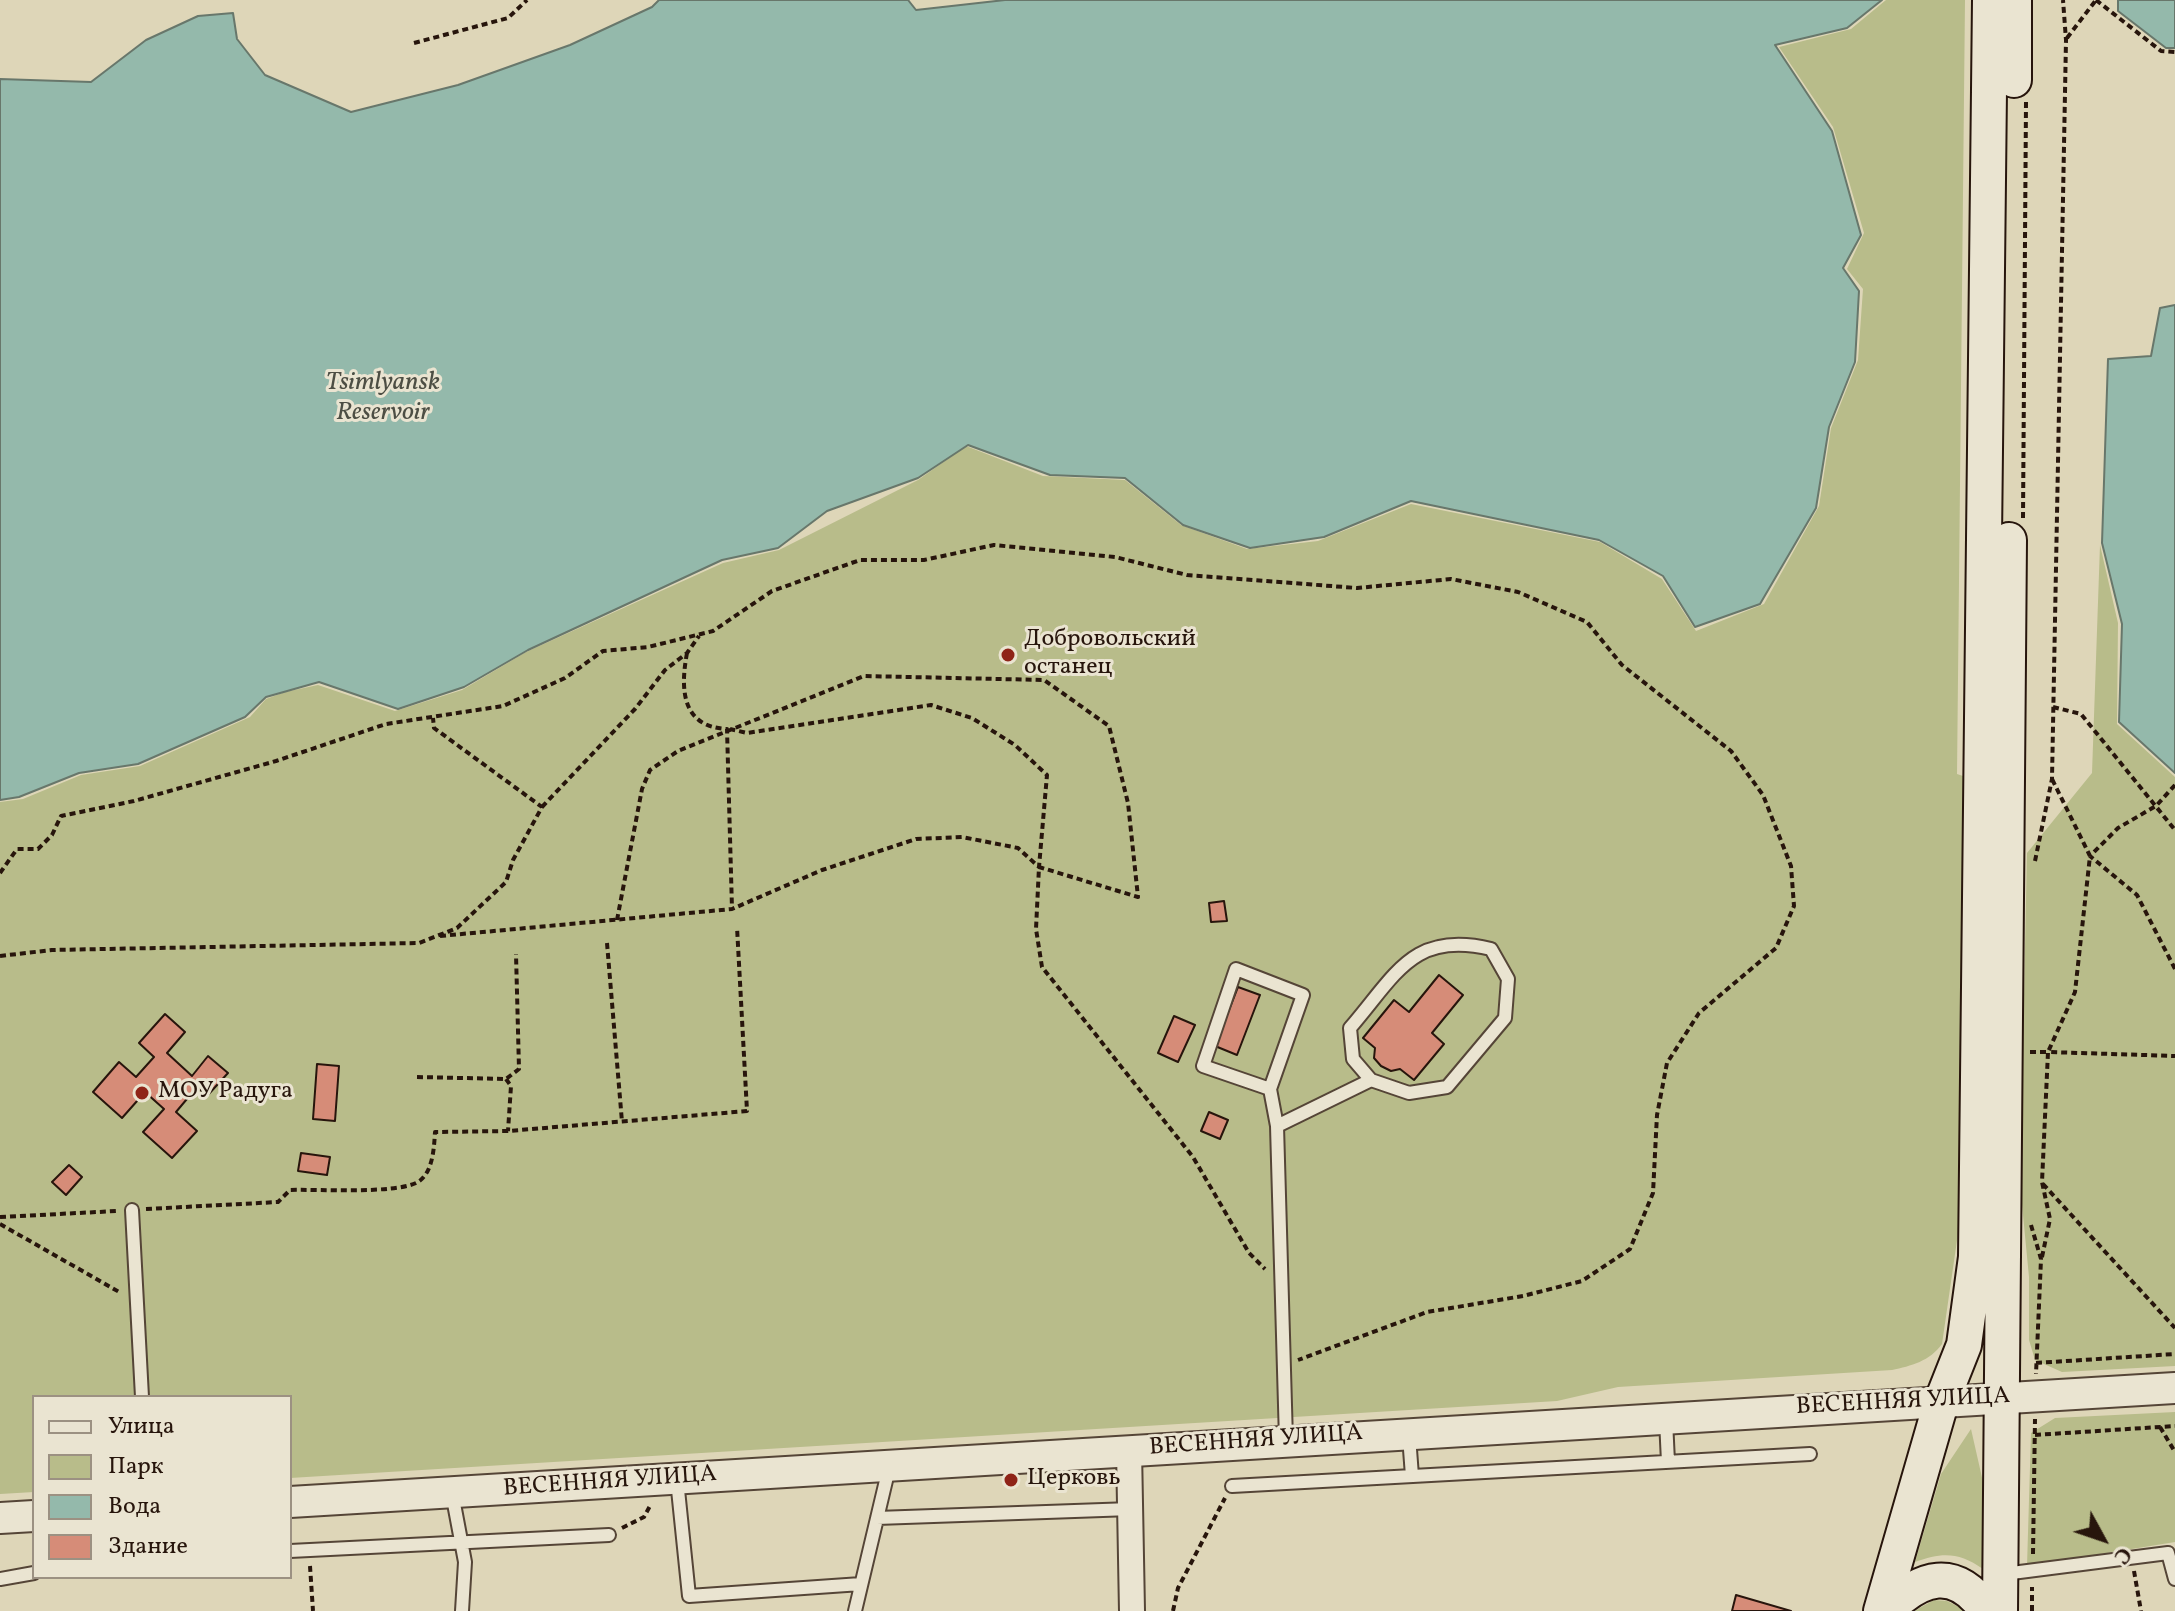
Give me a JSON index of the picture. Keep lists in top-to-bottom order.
{
  "streets": {
    "street": ["ВЕСЕННЯЯ УЛИЦА"]
  },
  "water": ["Tsimlyansk Reservoir"],
  "places": ["Добровольский останец", "МОУ Радуга", "Церковь"],
  "legend": [
    "Улица",
    "Парк",
    "Вода",
    "Здание"
  ],
  "north": "bottom right"
}
